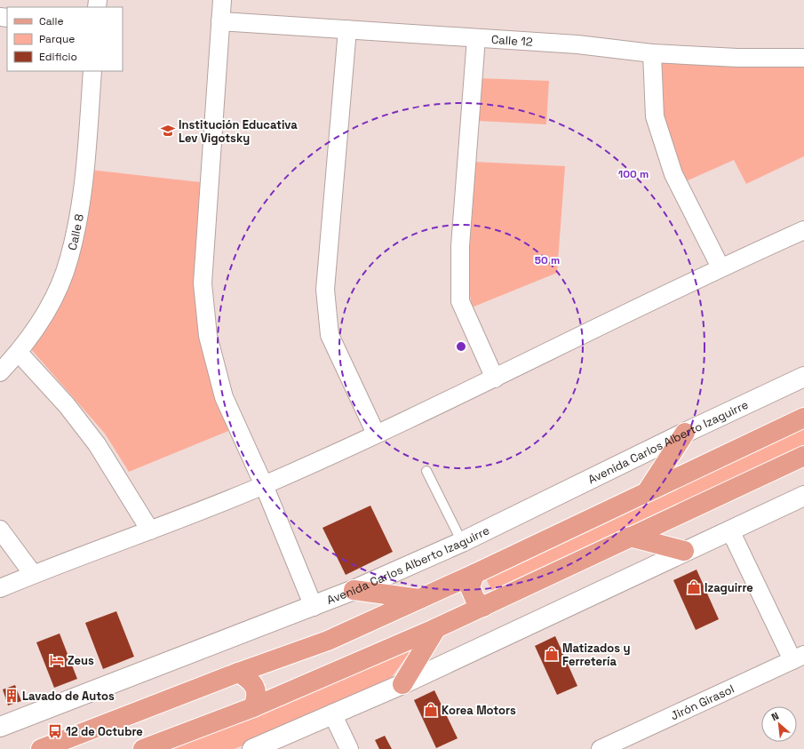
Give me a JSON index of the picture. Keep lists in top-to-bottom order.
{
  "streets": {
    "street": [
      "Calle 12",
      "Calle 8",
      "Avenida Carlos Alberto Izaguirre",
      "Jirón Girasol"
    ]
  },
  "places": {
    "school or university": ["Institución Educativa Lev Vigotsky"],
    "shop": ["Izaguirre", "Matizados y Ferretería", "Korea Motors"],
    "hotel": ["Zeus"],
    "building": ["Lavado de Autos"],
    "bus stop": ["12 de Octubre"]
  },
  "legend": ["Calle", "Parque", "Edificio"],
  "north": "top left",
  "rings": ["100 m", "50 m"]
}
